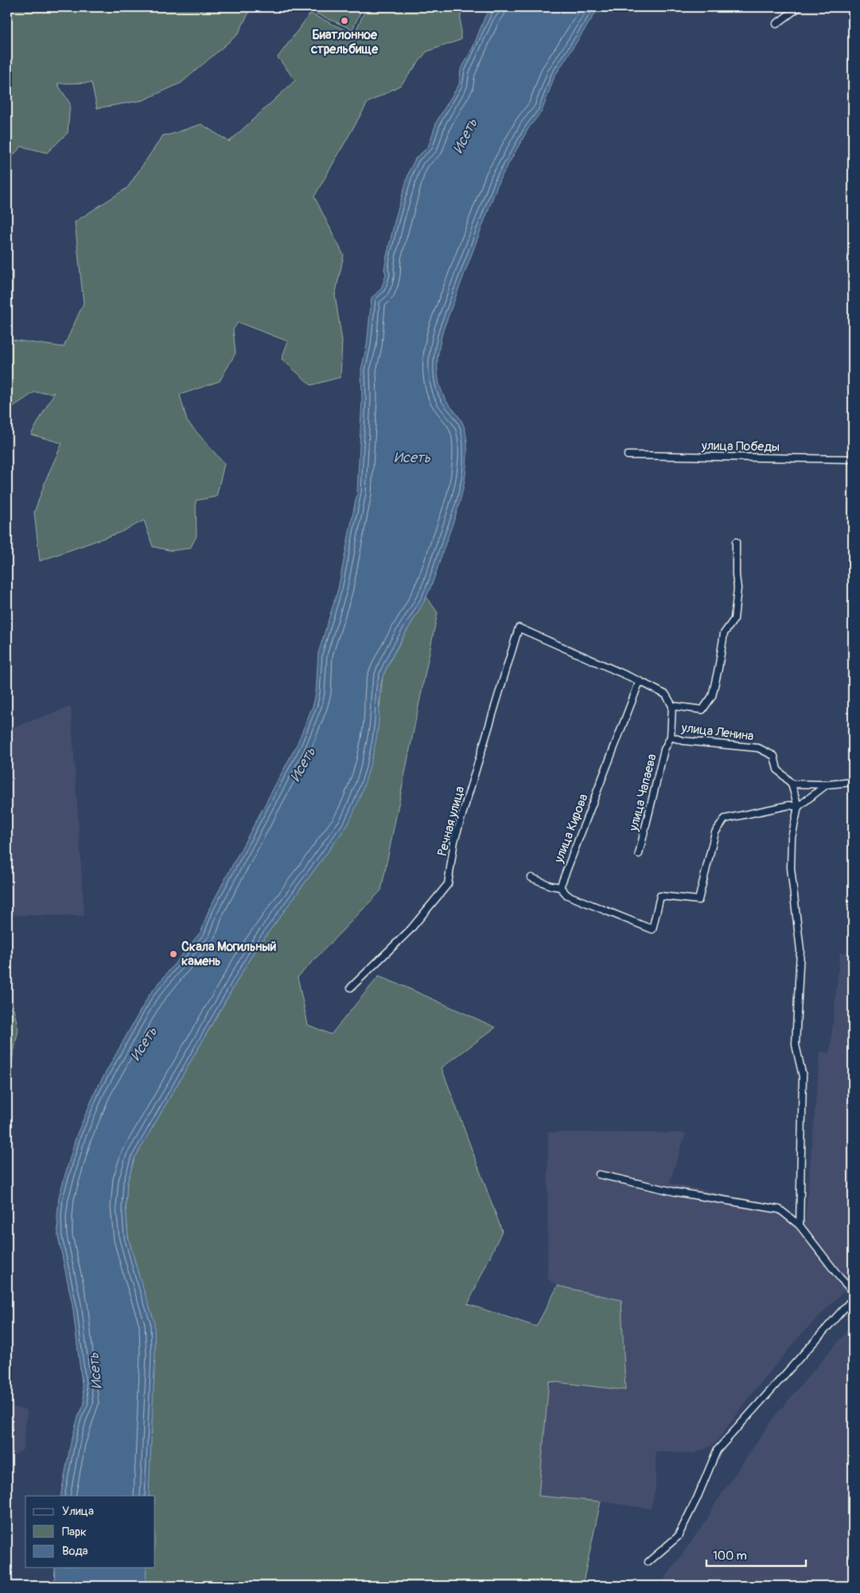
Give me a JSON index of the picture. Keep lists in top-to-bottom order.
{
  "streets": {
    "street": [
      "улица Победы",
      "улица Ленина",
      "улица Чапаева",
      "Речная улица",
      "улица Кирова"
    ]
  },
  "crossings": [
    ["улица Ленина", "улица Чапаева"],
    ["улица Ленина", "Речная улица"],
    ["улица Ленина", "улица Кирова"]
  ],
  "water": ["Исеть"],
  "places": ["Биатлонное стрельбище", "Скала Могильный камень"],
  "legend": ["Улица", "Парк", "Вода"],
  "scale_bar": "100 m"
}
